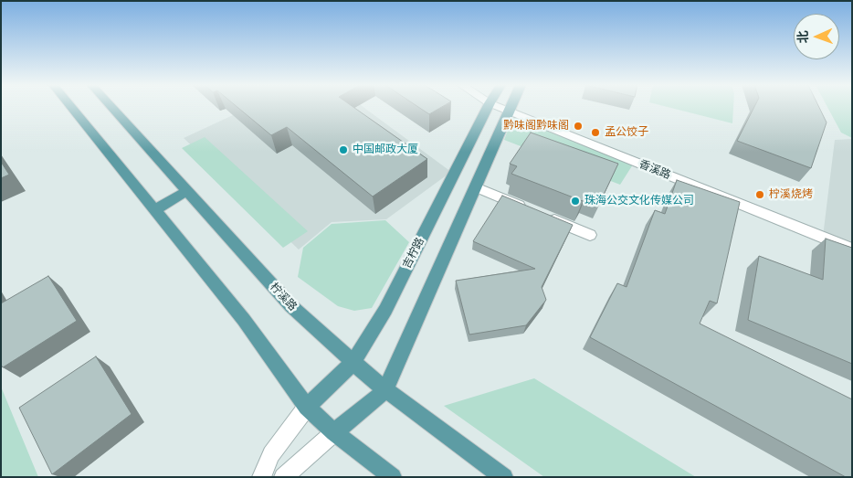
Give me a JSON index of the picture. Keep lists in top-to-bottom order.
{
  "streets": {
    "main road": ["吉柠路", "柠溪路"],
    "street": ["香溪路"]
  },
  "crossings": [
    ["吉柠路", "柠溪路"]
  ],
  "places": [
    "黔味阁黔味阁",
    "孟公饺子",
    "中国邮政大厦",
    "柠溪烧烤",
    "珠海公交文化传媒公司"
  ],
  "north": "left"
}
